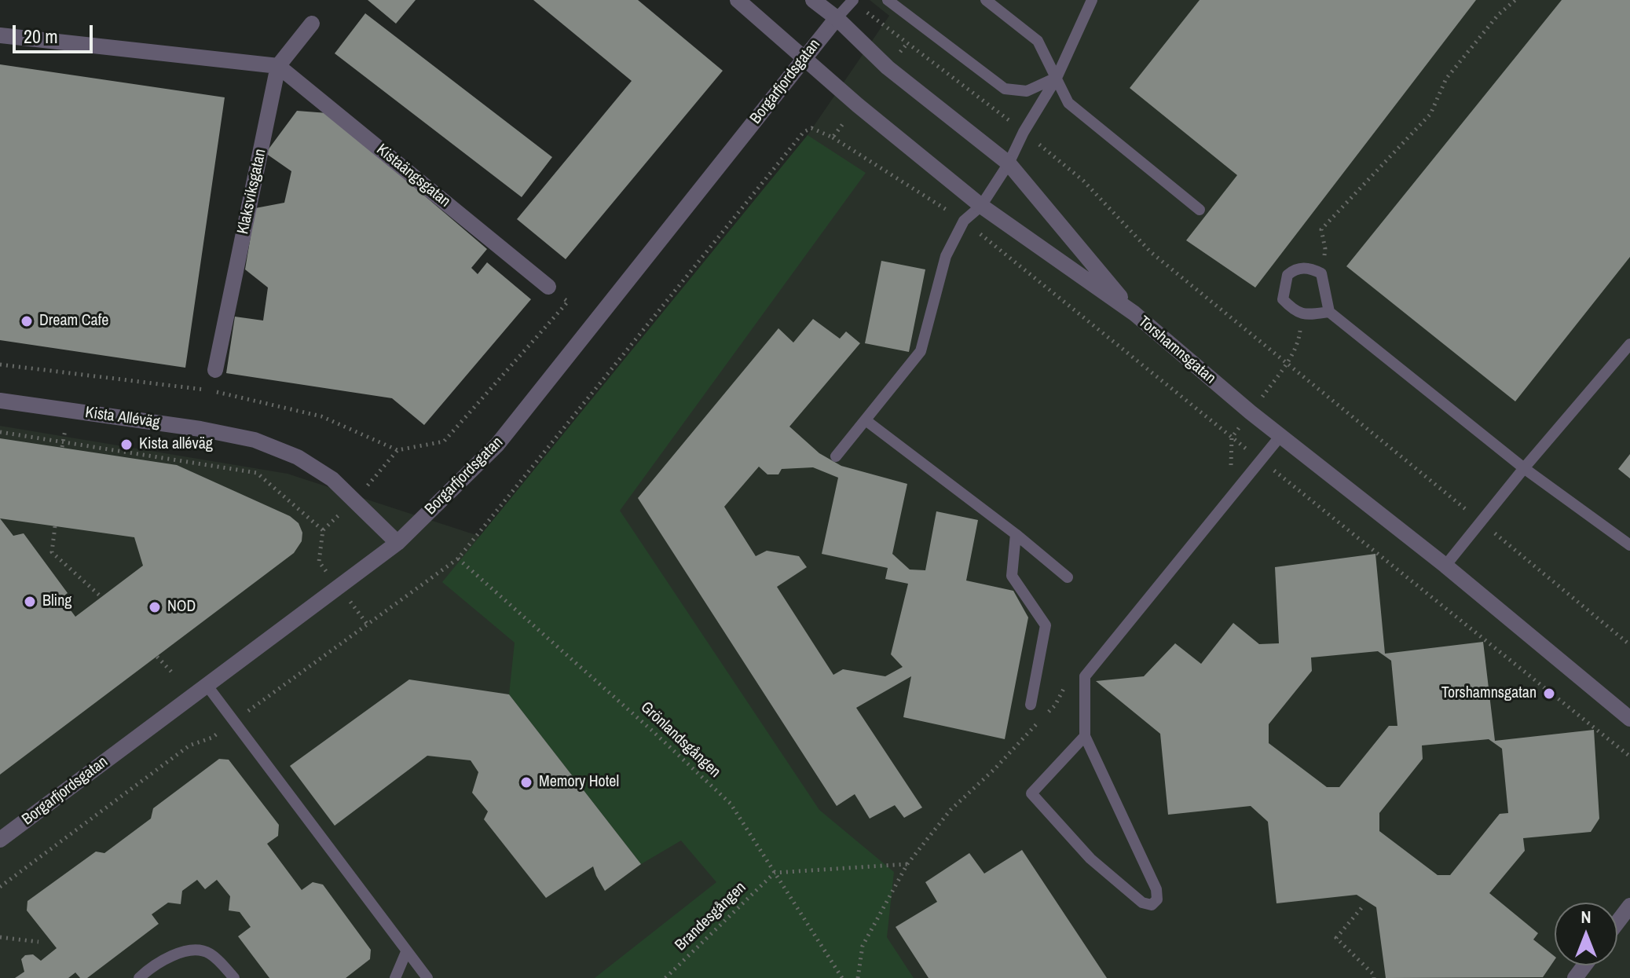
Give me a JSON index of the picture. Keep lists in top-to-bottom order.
{
  "streets": {
    "street": [
      "Borgarfjordsgatan",
      "Kistaängsgatan",
      "Klaksviksgatan",
      "Torshamnsgatan",
      "Kista Alléväg"
    ],
    "path": ["Grönlandsgången", "Brandesgången"]
  },
  "crossings": [
    ["Borgarfjordsgatan", "Torshamnsgatan"],
    ["Borgarfjordsgatan", "Kista Alléväg"],
    ["Kistaängsgatan", "Klaksviksgatan"],
    ["Grönlandsgången", "Brandesgången"]
  ],
  "places": [
    "Dream Cafe",
    "Kista alléväg",
    "Bling",
    "NOD",
    "Torshamnsgatan",
    "Memory Hotel"
  ],
  "scale_bar": "20 m",
  "north": "top"
}
